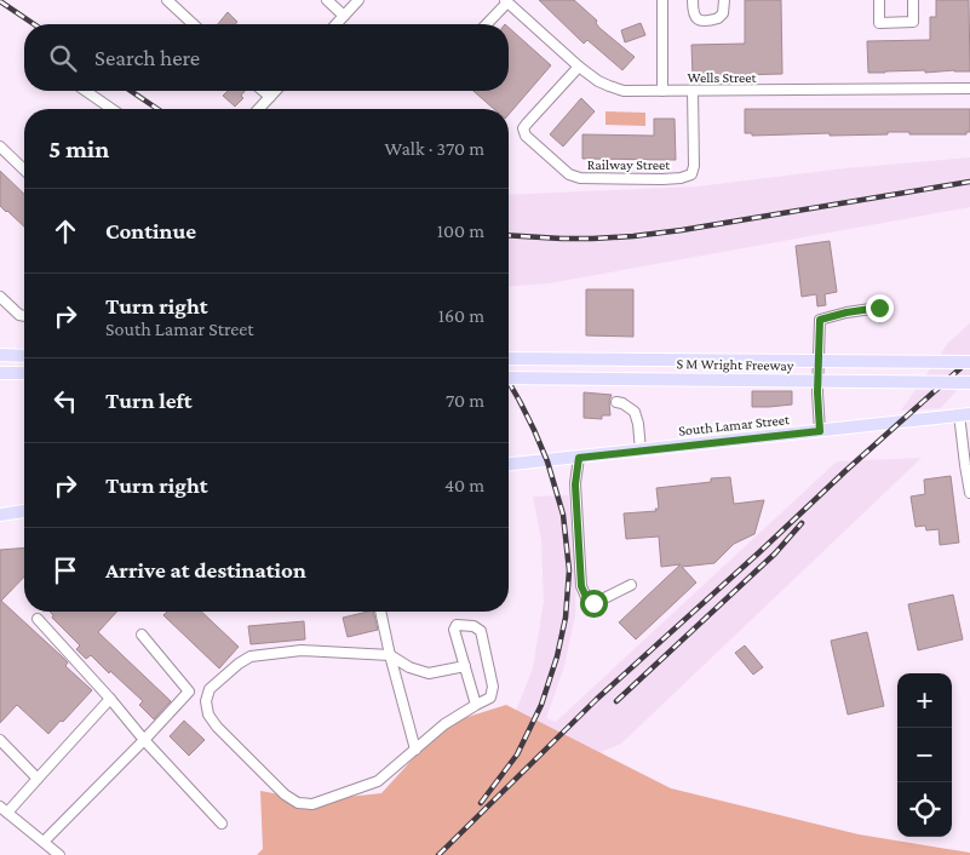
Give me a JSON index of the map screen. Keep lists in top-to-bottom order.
{
  "streets": {
    "main road": ["S M Wright Freeway", "South Lamar Street"],
    "street": ["Wells Street", "Railway Street"]
  },
  "crossings": [
    ["Wells Street", "Railway Street"]
  ],
  "page": {
    "search": "Search here",
    "heading": ["5 min", "Walk · 370 m"],
    "list": [
      ["Continue", "100 m"],
      ["Turn right", "South Lamar Street", "160 m"],
      ["Turn left", "70 m"],
      ["Turn right", "40 m"],
      "Arrive at destination"
    ],
    "map_buttons": ["+", "−"]
  }
}
